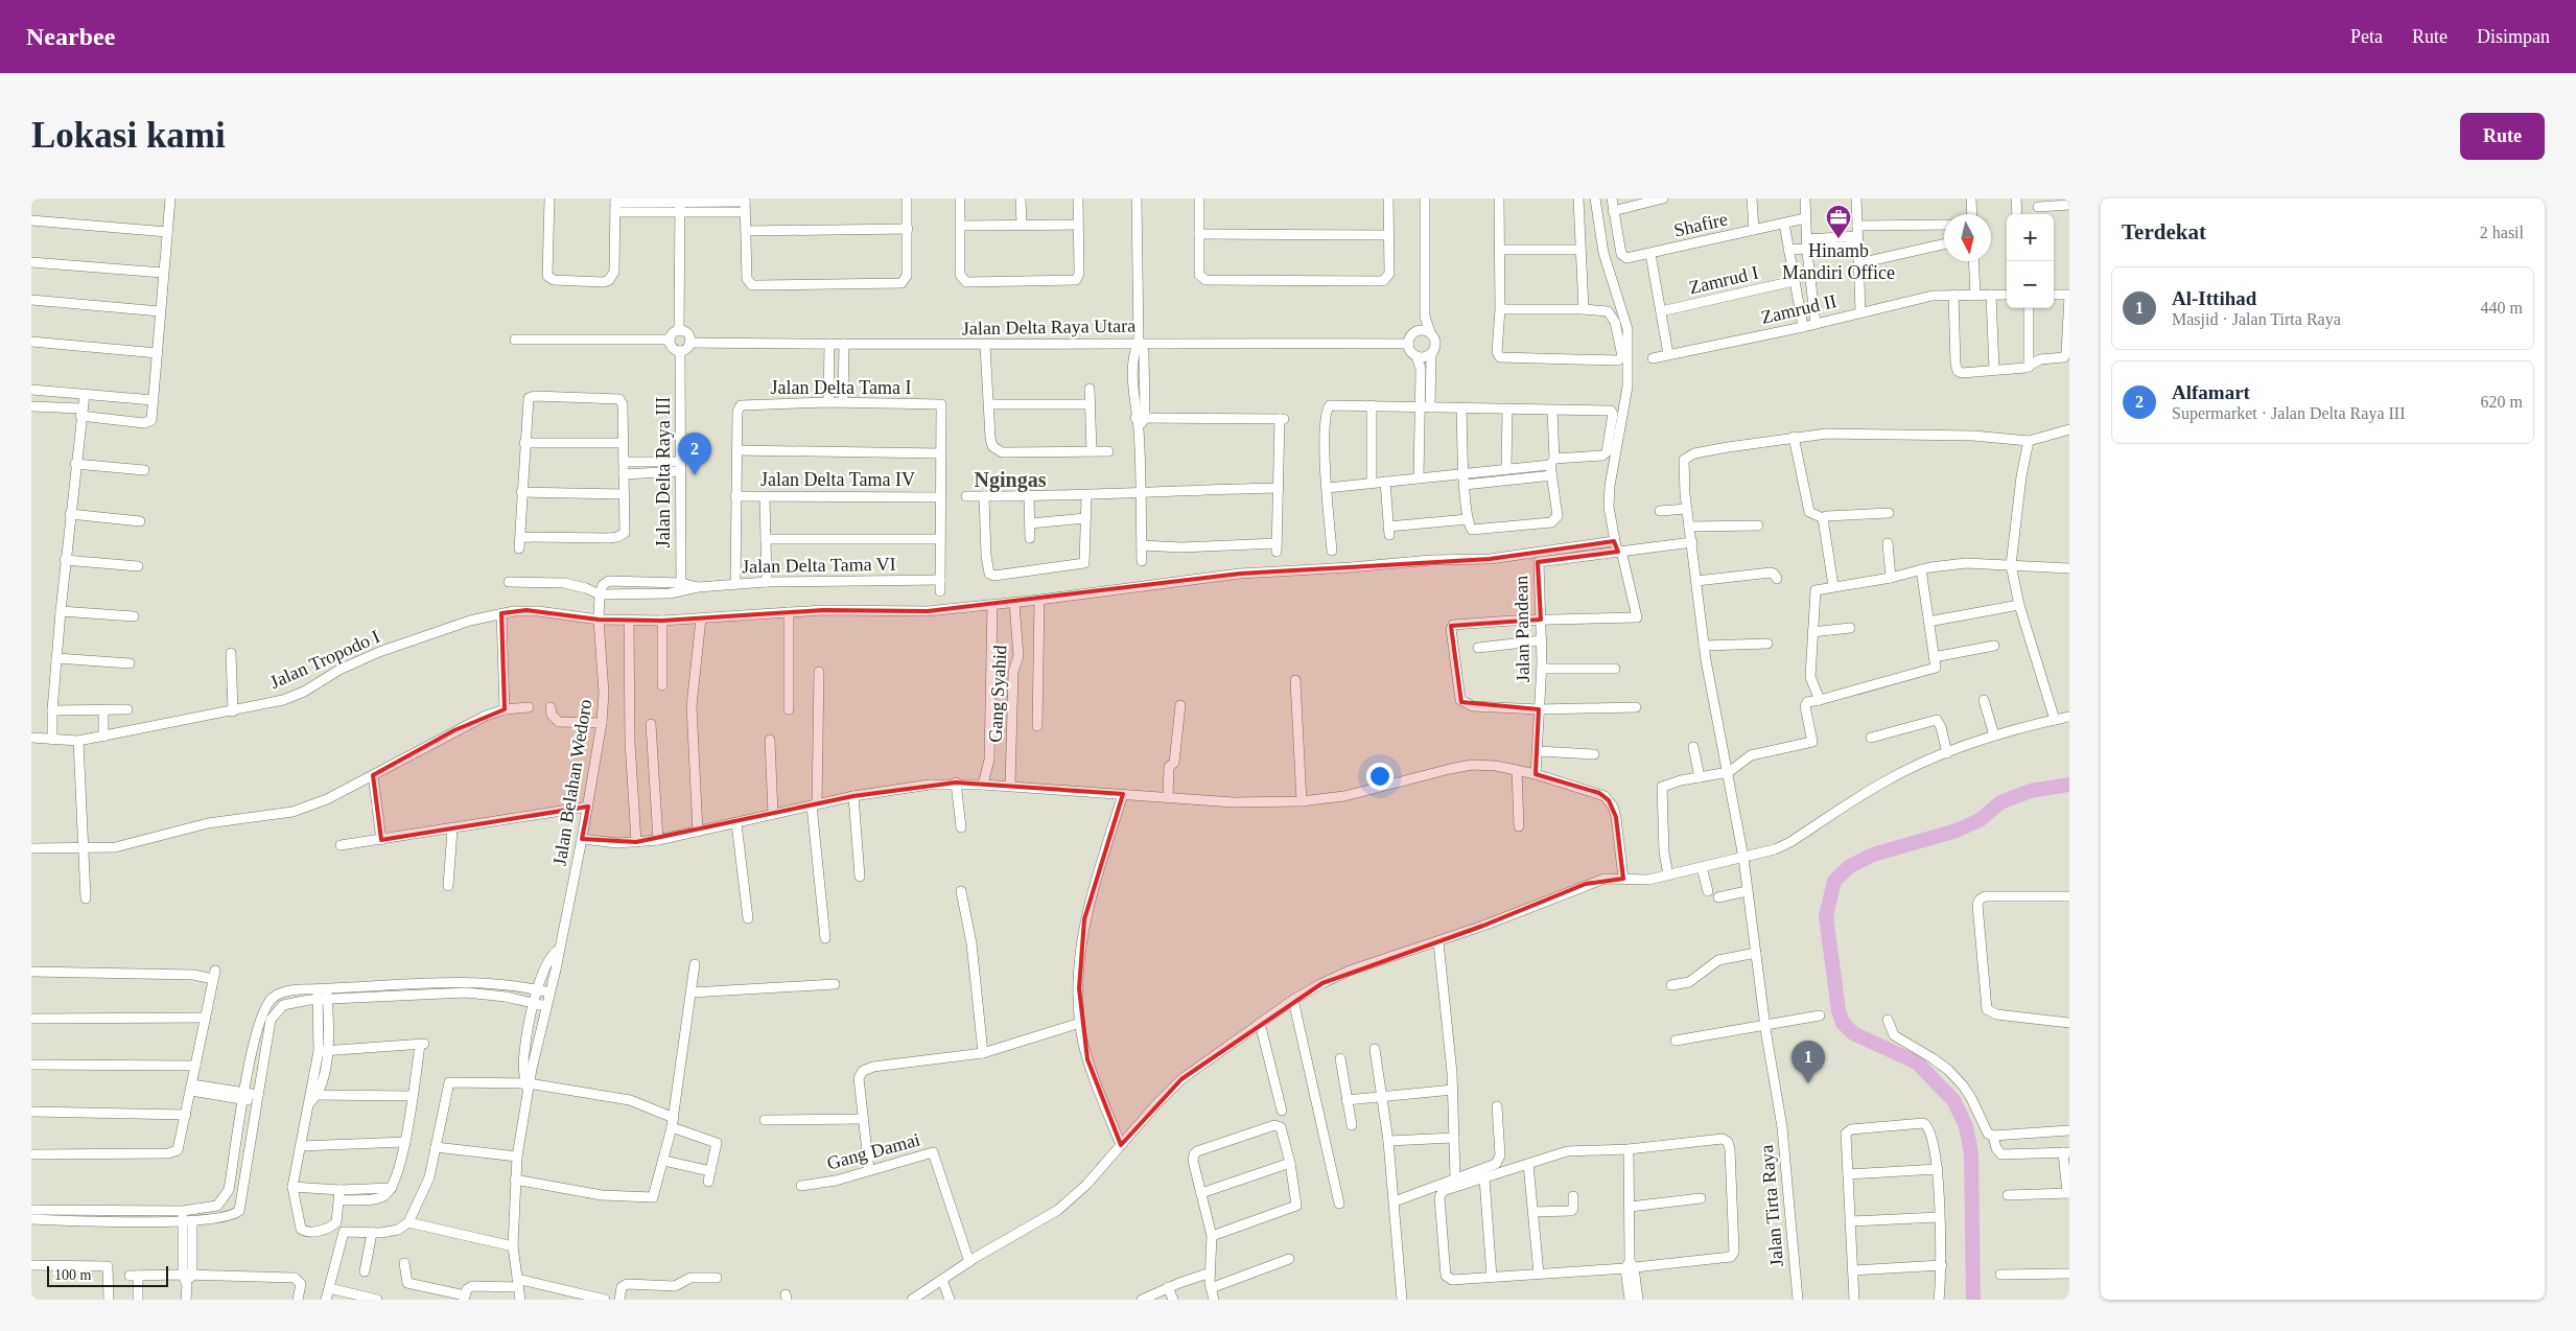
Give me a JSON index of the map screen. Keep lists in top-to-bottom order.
{
  "streets": {
    "street": [
      "Shafire",
      "Zamrud I",
      "Zamrud II",
      "Jalan Delta Raya Utara",
      "Jalan Delta Tama I",
      "Jalan Delta Raya III",
      "Jalan Delta Tama IV",
      "Jalan Delta Tama VI",
      "Jalan Pandean",
      "Jalan Tropodo I",
      "Gang Syahid",
      "Jalan Belahan Wedoro",
      "Gang Damai",
      "Jalan Tirta Raya"
    ]
  },
  "crossings": [
    ["Jalan Delta Raya Utara", "Jalan Delta Raya III"],
    ["Jalan Delta Raya III", "Jalan Delta Tama VI"],
    ["Jalan Delta Tama VI", "Jalan Belahan Wedoro"],
    ["Jalan Tropodo I", "Gang Syahid"],
    ["Jalan Tropodo I", "Jalan Belahan Wedoro"]
  ],
  "districts": ["Ngingas"],
  "places": {
    "office": ["Hinamb Mandiri Office"]
  },
  "scale_bar": "100 m",
  "north": "bottom",
  "page": {
    "header": "Nearbee",
    "nav": ["Peta", "Rute", "Disimpan"],
    "buttons": "Rute",
    "title": "Lokasi kami",
    "heading": ["Terdekat", "2 hasil"],
    "map_buttons": ["+", "−"],
    "list": [
      {
        "mark": "1",
        "name": "Al-Ittihad",
        "note": "Masjid · Jalan Tirta Raya",
        "value": "440 m"
      },
      {
        "mark": "2",
        "name": "Alfamart",
        "note": "Supermarket · Jalan Delta Raya III",
        "value": "620 m"
      }
    ],
    "pins": ["2", "1"],
    "scale": "100 m"
  }
}
